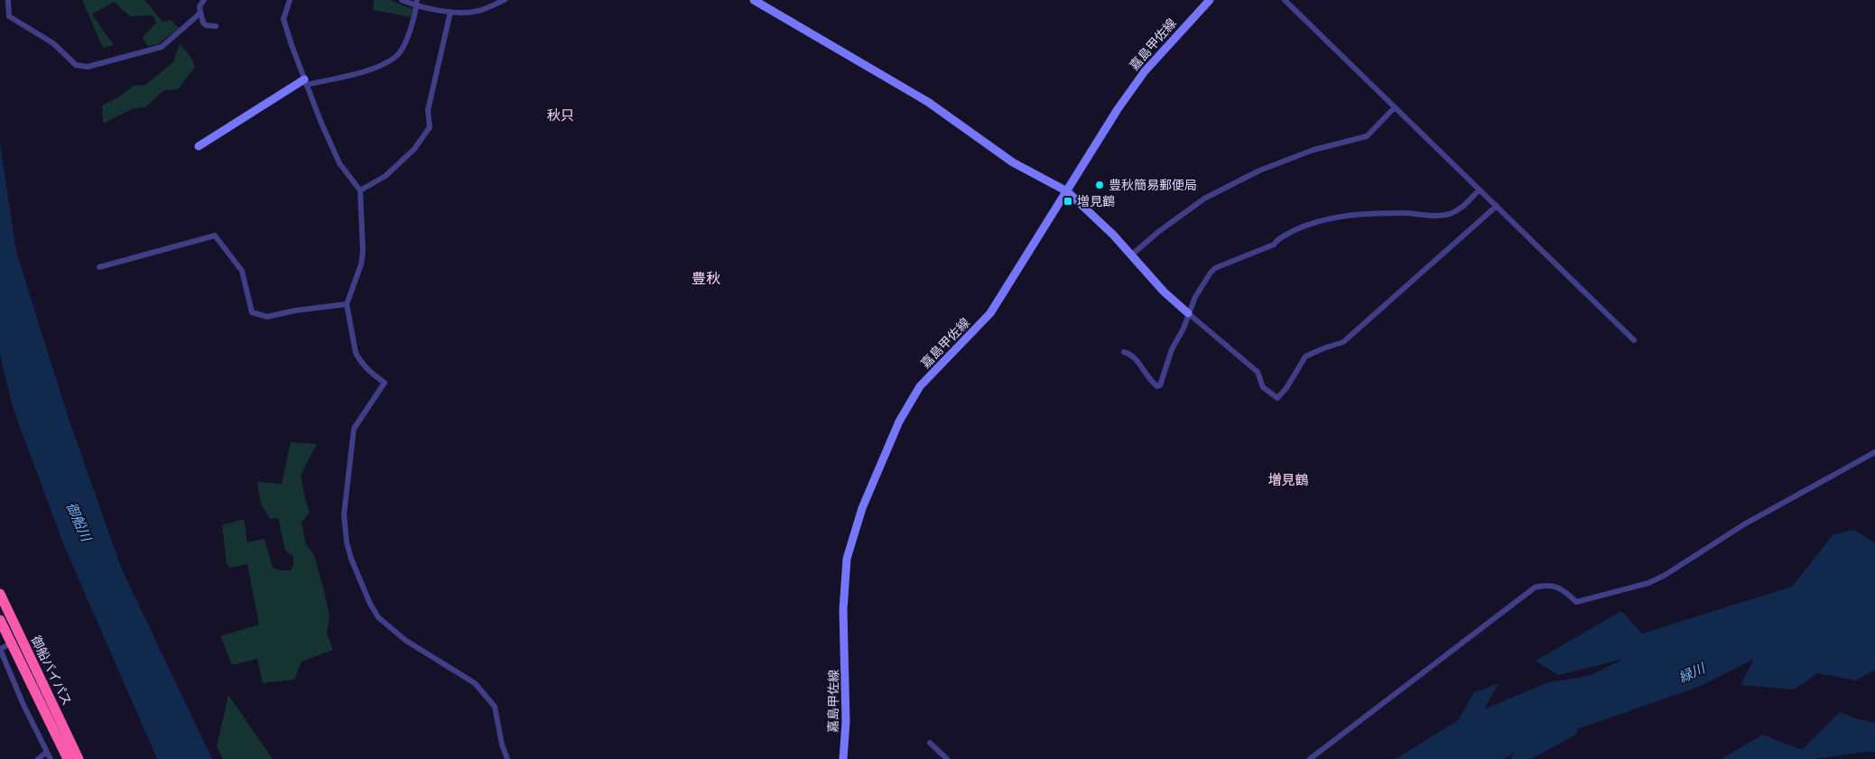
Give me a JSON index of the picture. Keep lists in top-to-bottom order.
{
  "streets": {
    "highway": ["御船バイパス"],
    "main road": ["嘉島甲佐線"]
  },
  "districts": ["秋只", "豊秋", "増見鶴"],
  "water": ["御船川", "緑川"],
  "places": {
    "other": ["豊秋簡易郵便局"],
    "transit": ["増見鶴"]
  }
}
